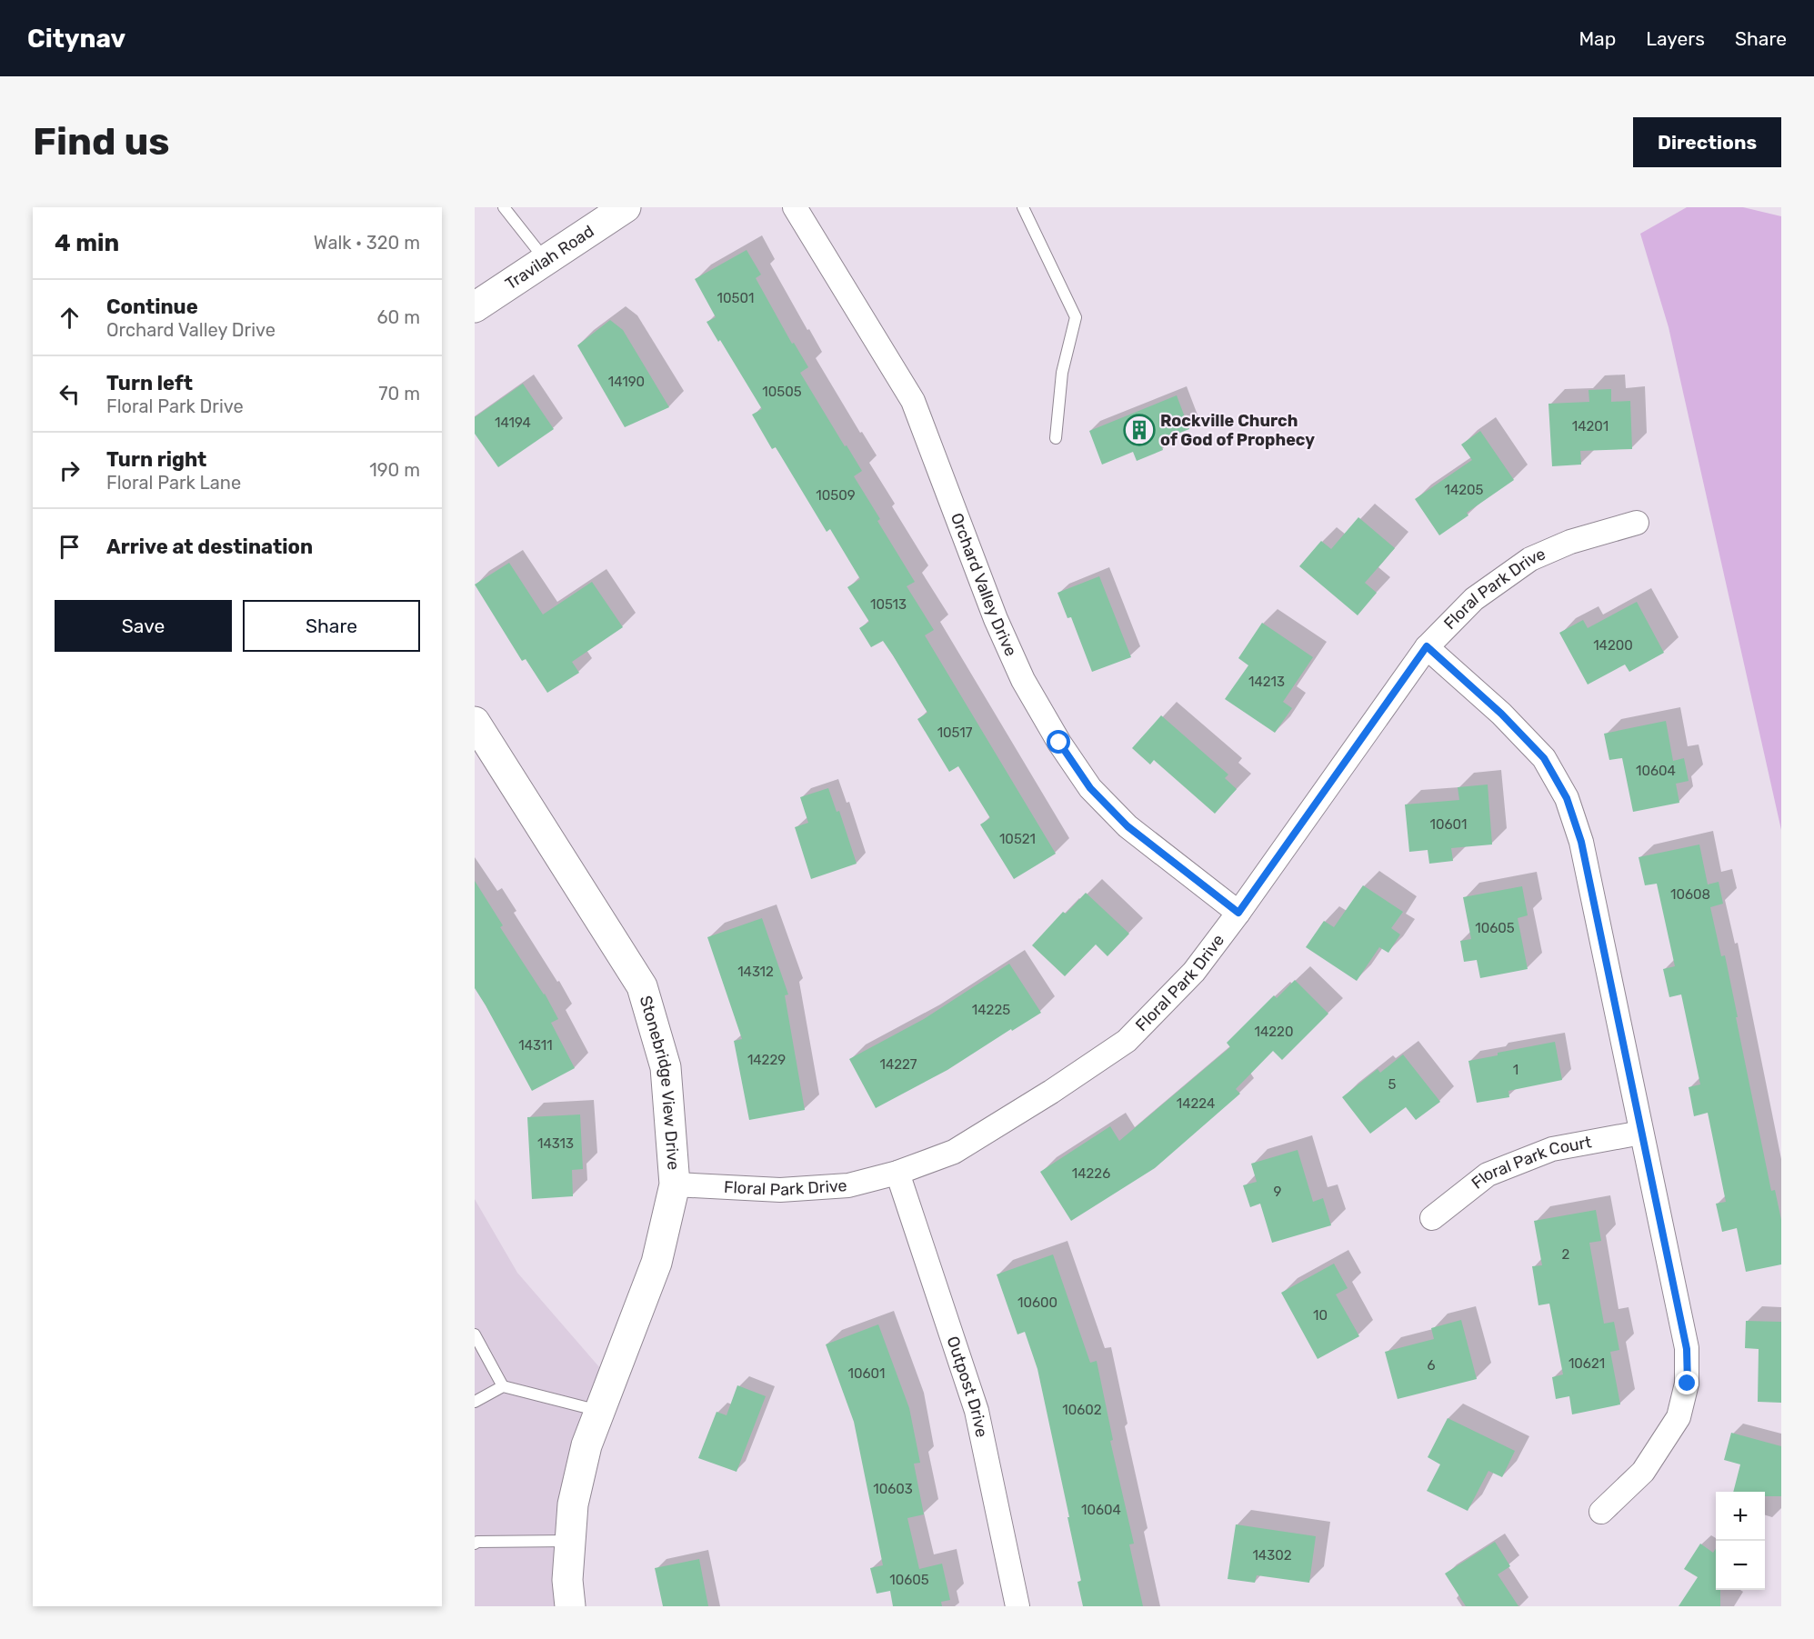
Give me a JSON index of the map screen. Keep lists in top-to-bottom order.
{
  "streets": {
    "street": [
      "Travilah Road",
      "Orchard Valley Drive",
      "Floral Park Drive",
      "Stonebridge View Drive",
      "Floral Park Court",
      "Outpost Drive"
    ]
  },
  "crossings": [
    ["Orchard Valley Drive", "Floral Park Drive"],
    ["Floral Park Drive", "Stonebridge View Drive"],
    ["Floral Park Drive", "Outpost Drive"]
  ],
  "places": {
    "building": ["Rockville Church of God of Prophecy"]
  },
  "house_numbers": [
    "10501",
    "14190",
    "10505",
    "14194",
    "14201",
    "14205",
    "10509",
    "10513",
    "14200",
    "14213",
    "10517",
    "10604",
    "10601",
    "10521",
    "10608",
    "10605",
    "14312",
    "14225",
    "14220",
    "14311",
    "14229",
    "14227",
    "1",
    "5",
    "14224",
    "14313",
    "14226",
    "9",
    "2",
    "10600",
    "10",
    "10621",
    "6",
    "10601",
    "10602",
    "10603",
    "10604",
    "14302",
    "10605"
  ],
  "page": {
    "header": "Citynav",
    "nav": ["Map", "Layers", "Share"],
    "buttons": [
      "Directions",
      ["Save", "Share"]
    ],
    "title": "Find us",
    "heading": ["4 min", "Walk · 320 m"],
    "list": [
      ["Continue", "Orchard Valley Drive", "60 m"],
      ["Turn left", "Floral Park Drive", "70 m"],
      ["Turn right", "Floral Park Lane", "190 m"],
      "Arrive at destination"
    ],
    "map_buttons": ["+", "−"]
  }
}
